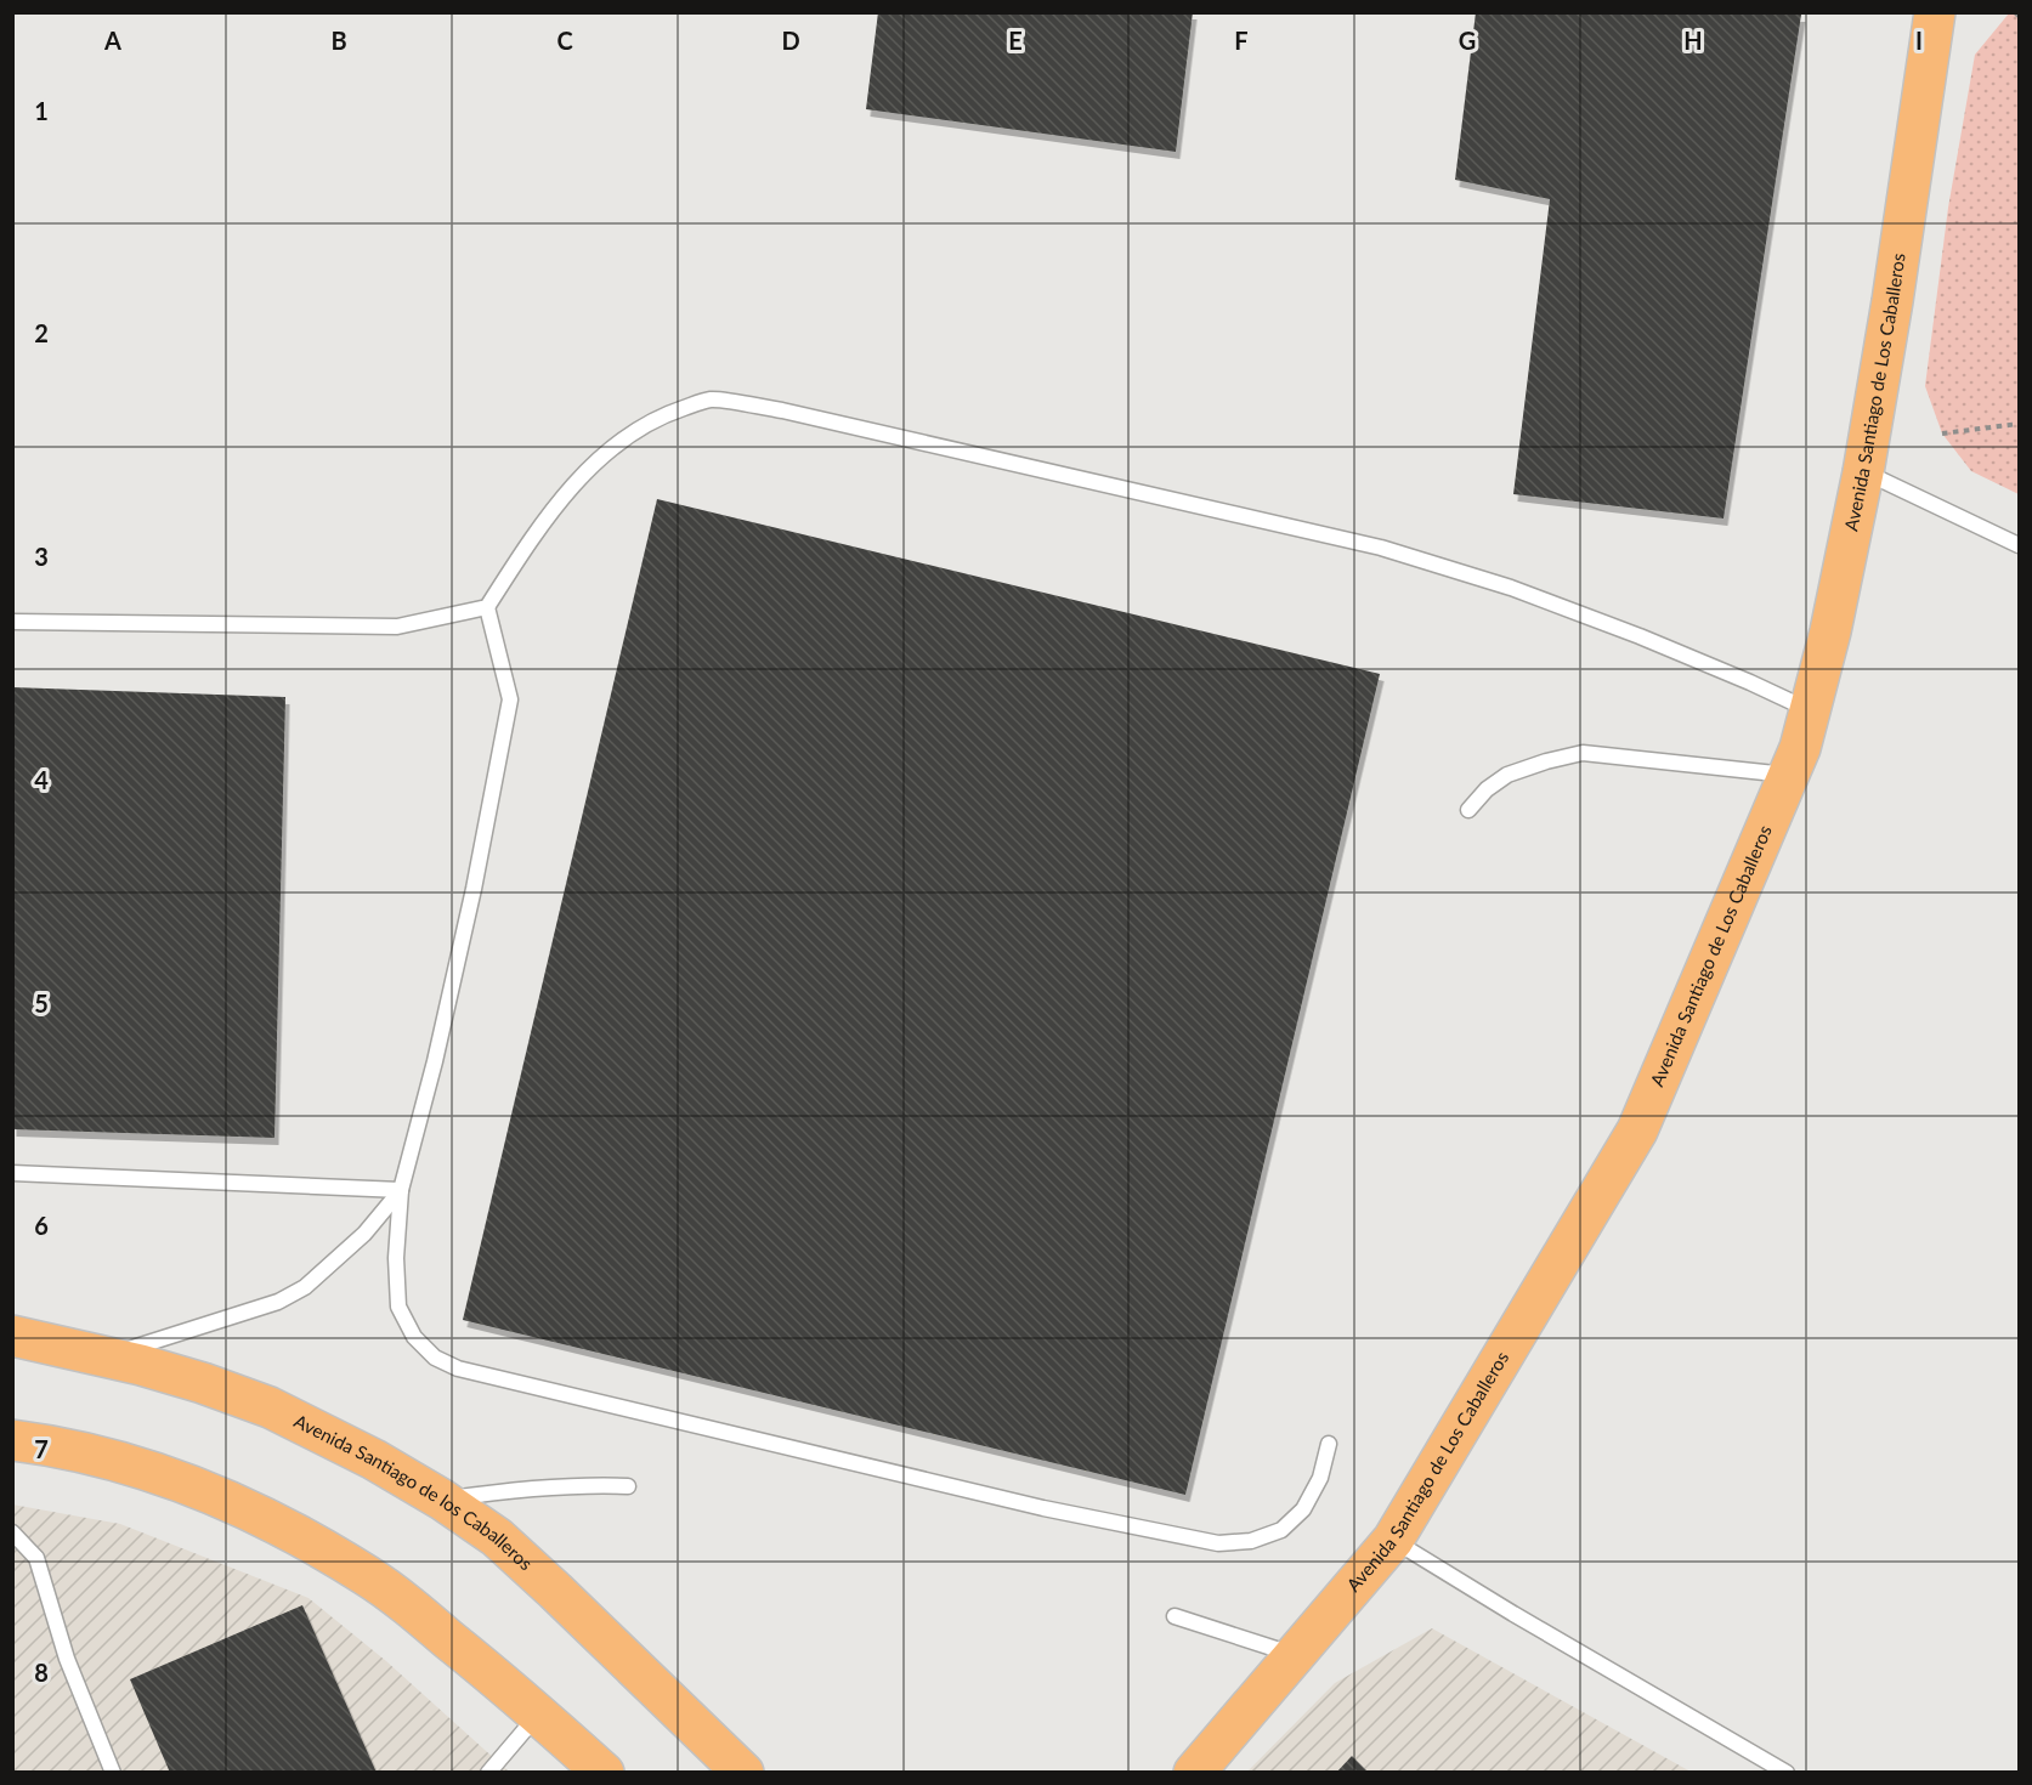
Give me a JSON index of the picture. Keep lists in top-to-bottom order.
{
  "streets": {
    "main road": ["Avenida Santiago de Los Caballeros", "Avenida Santiago de los Caballeros"]
  },
  "grid": {
    "columns": [
      "A",
      "B",
      "C",
      "D",
      "E",
      "F",
      "G",
      "H",
      "I"
    ],
    "rows": [
      "1",
      "2",
      "3",
      "4",
      "5",
      "6",
      "7",
      "8"
    ]
  }
}
